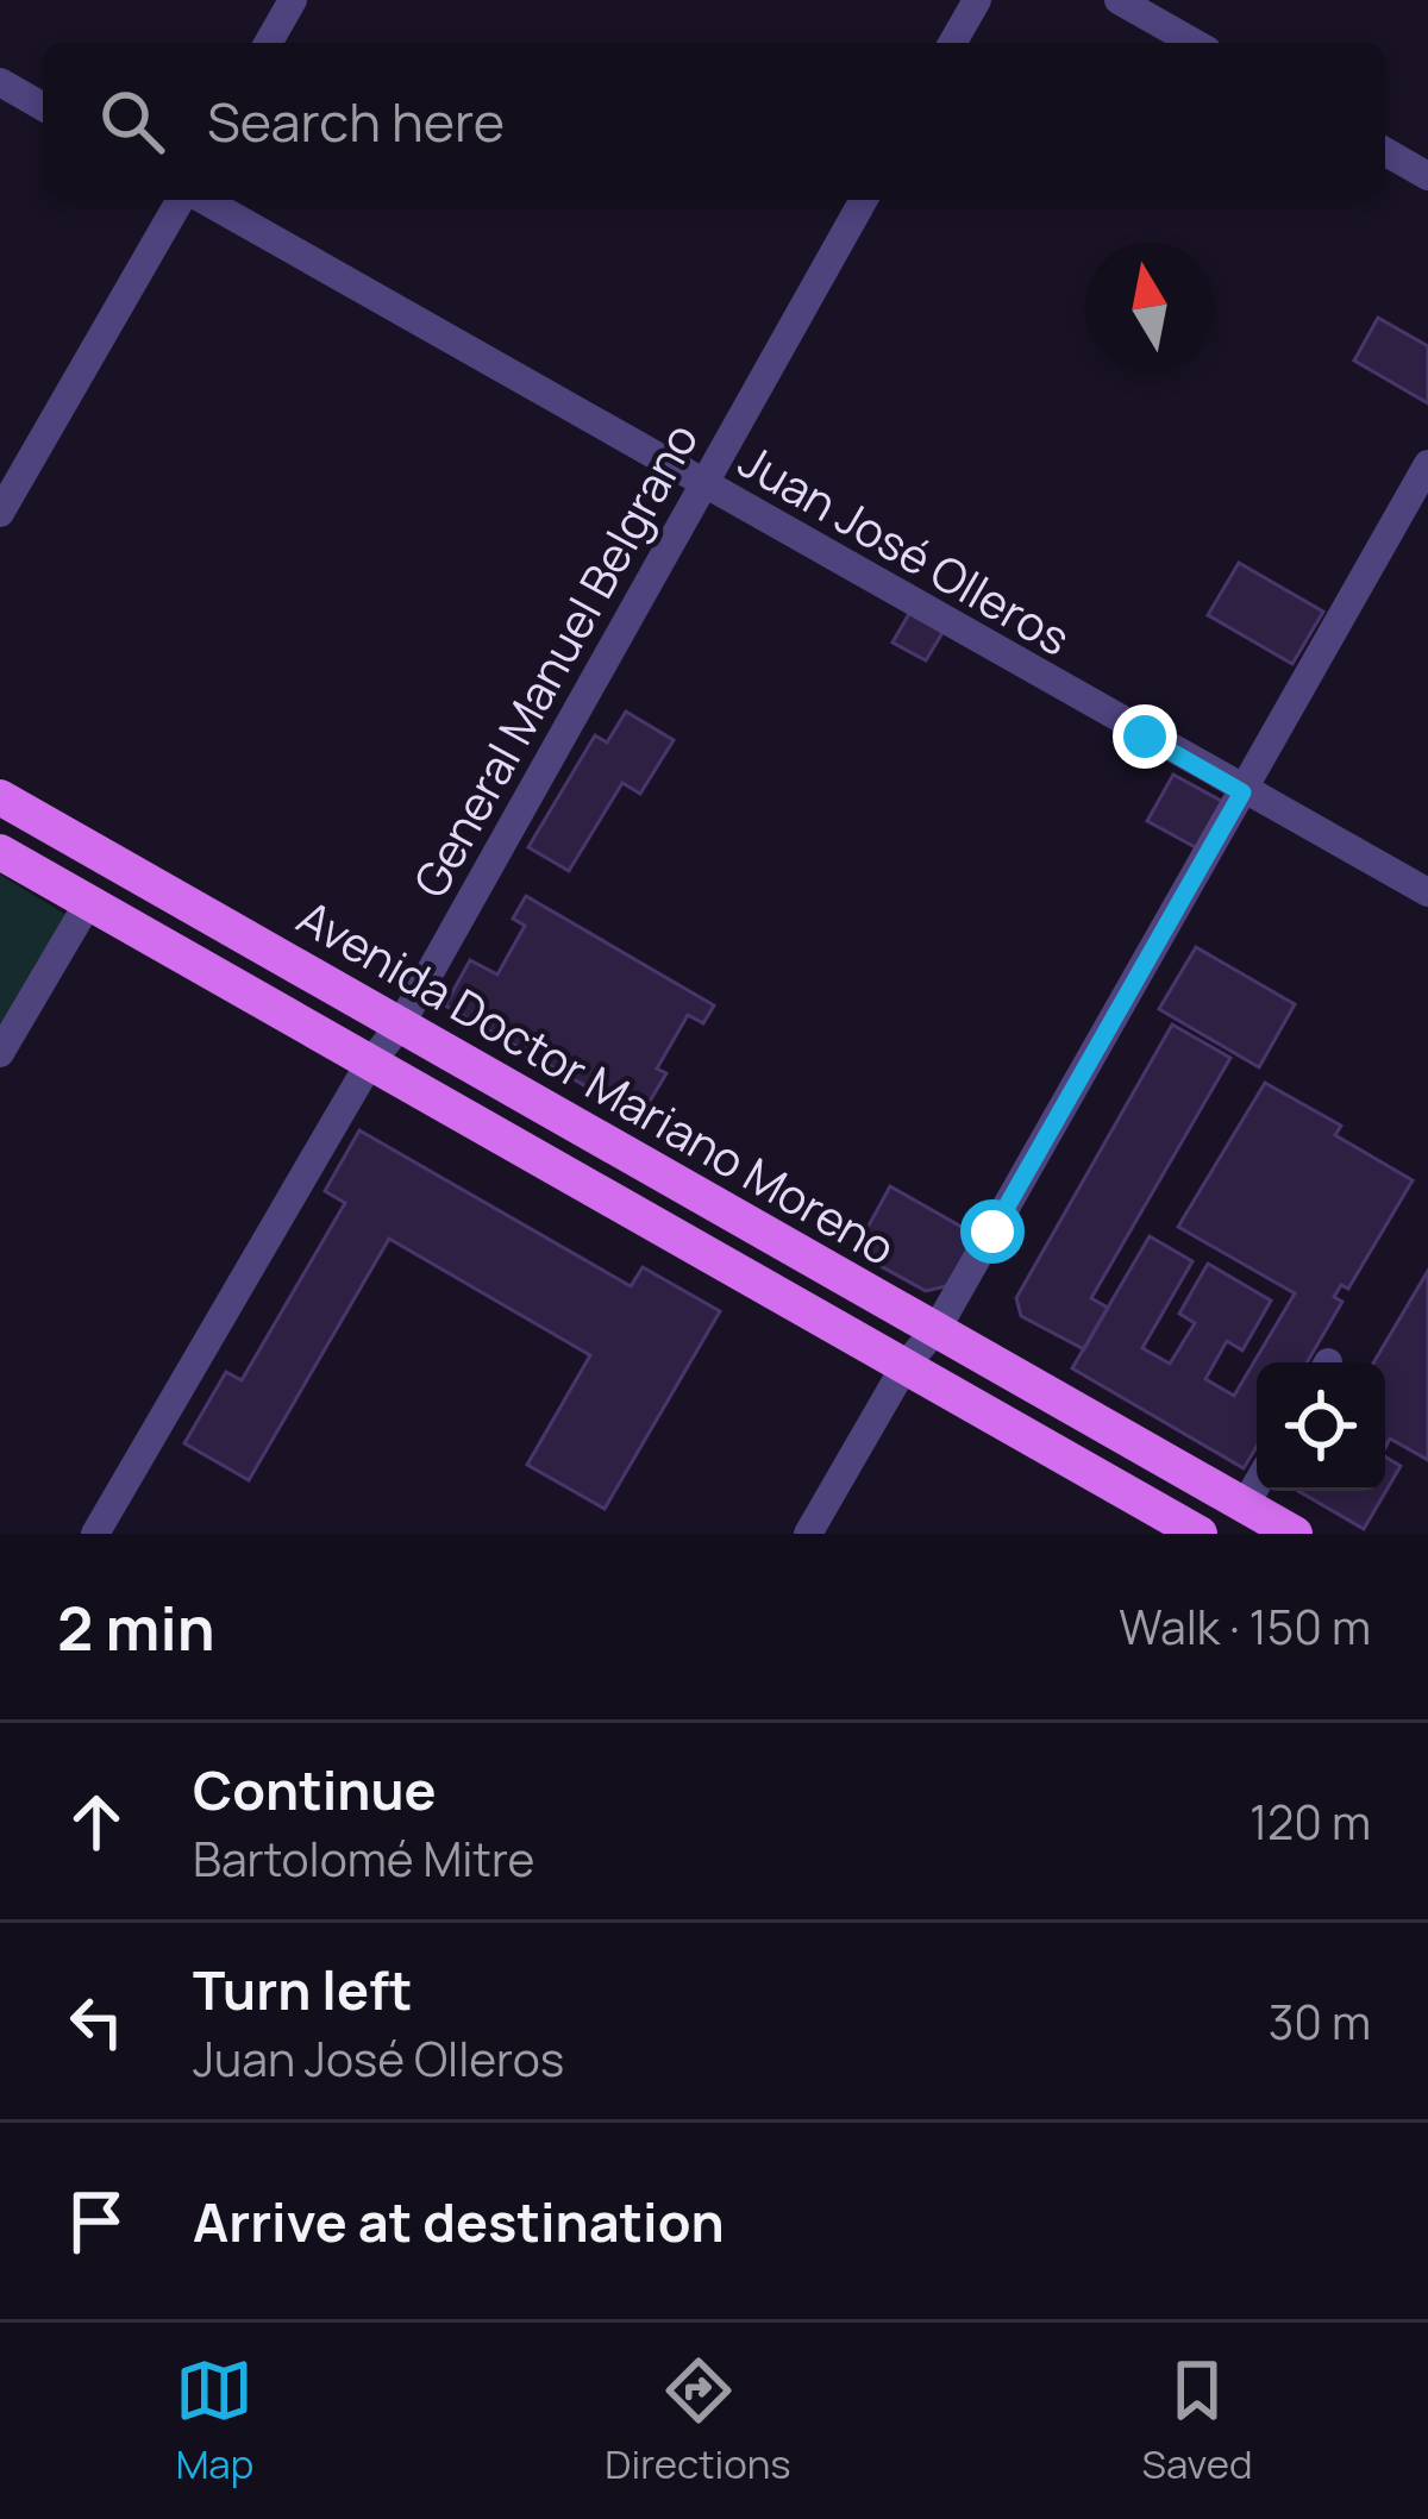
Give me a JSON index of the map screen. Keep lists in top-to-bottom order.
{
  "streets": {
    "main road": ["Avenida Doctor Mariano Moreno"],
    "street": ["Juan José Olleros", "General Manuel Belgrano"]
  },
  "crossings": [
    ["Juan José Olleros", "General Manuel Belgrano"],
    ["General Manuel Belgrano", "Avenida Doctor Mariano Moreno"]
  ],
  "north": "top",
  "page": {
    "search": "Search here",
    "heading": ["2 min", "Walk · 150 m"],
    "list": [
      ["Continue", "Bartolomé Mitre", "120 m"],
      ["Turn left", "Juan José Olleros", "30 m"],
      "Arrive at destination"
    ],
    "nav": ["Map", "Directions", "Saved"]
  }
}
